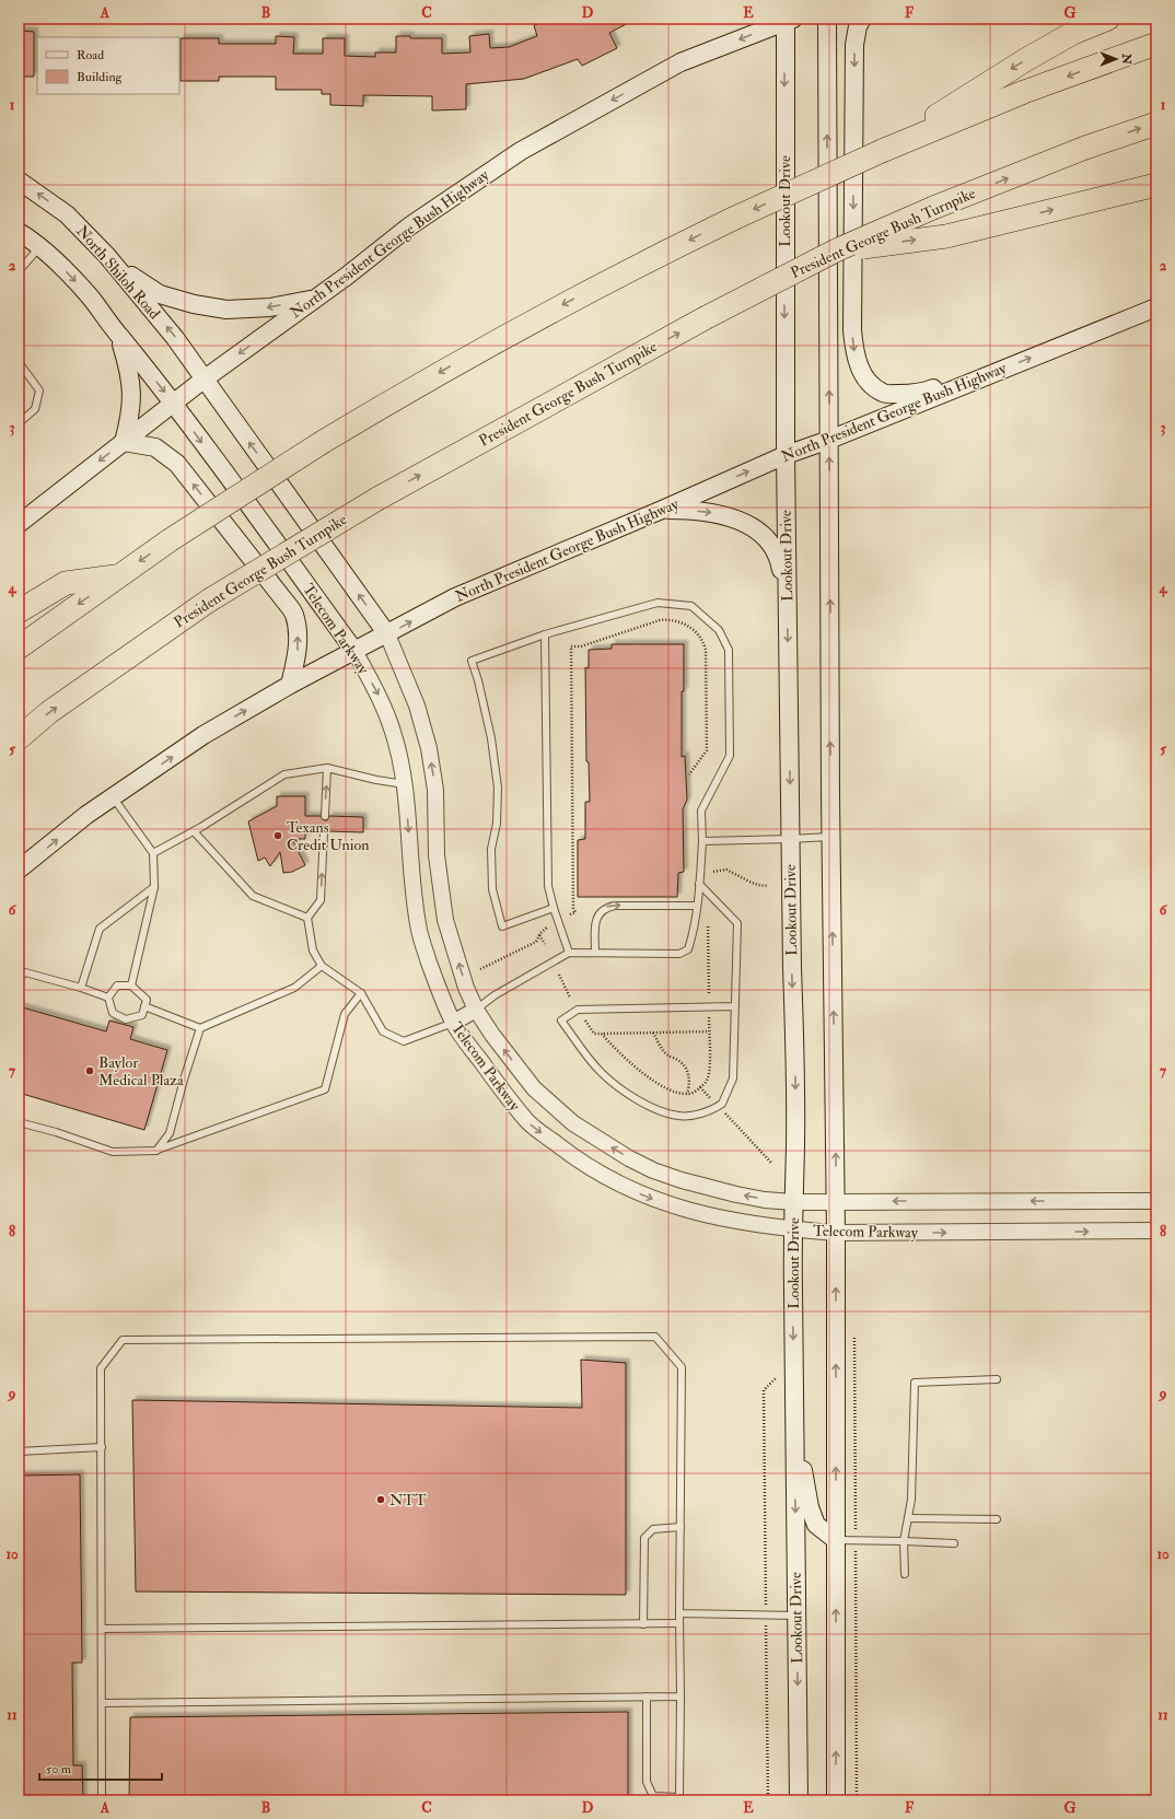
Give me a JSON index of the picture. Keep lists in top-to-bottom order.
{
  "streets": {
    "highway": ["President George Bush Turnpike"],
    "main road": [
      "Lookout Drive",
      "North President George Bush Highway",
      "North Shiloh Road",
      "Telecom Parkway"
    ]
  },
  "crossings": [
    ["Lookout Drive", "North President George Bush Highway"],
    ["Lookout Drive", "Telecom Parkway"],
    ["North President George Bush Highway", "North Shiloh Road"],
    ["North President George Bush Highway", "Telecom Parkway"],
    ["North Shiloh Road", "Telecom Parkway"]
  ],
  "places": ["Texans Credit Union", "Baylor Medical Plaza", "NTT"],
  "legend": ["Road", "Building"],
  "scale_bar": "50 m",
  "north": "right",
  "grid": {
    "columns": [
      "A",
      "B",
      "C",
      "D",
      "E",
      "F",
      "G"
    ],
    "rows": [
      "1",
      "2",
      "3",
      "4",
      "5",
      "6",
      "7",
      "8",
      "9",
      "10",
      "11"
    ]
  }
}
